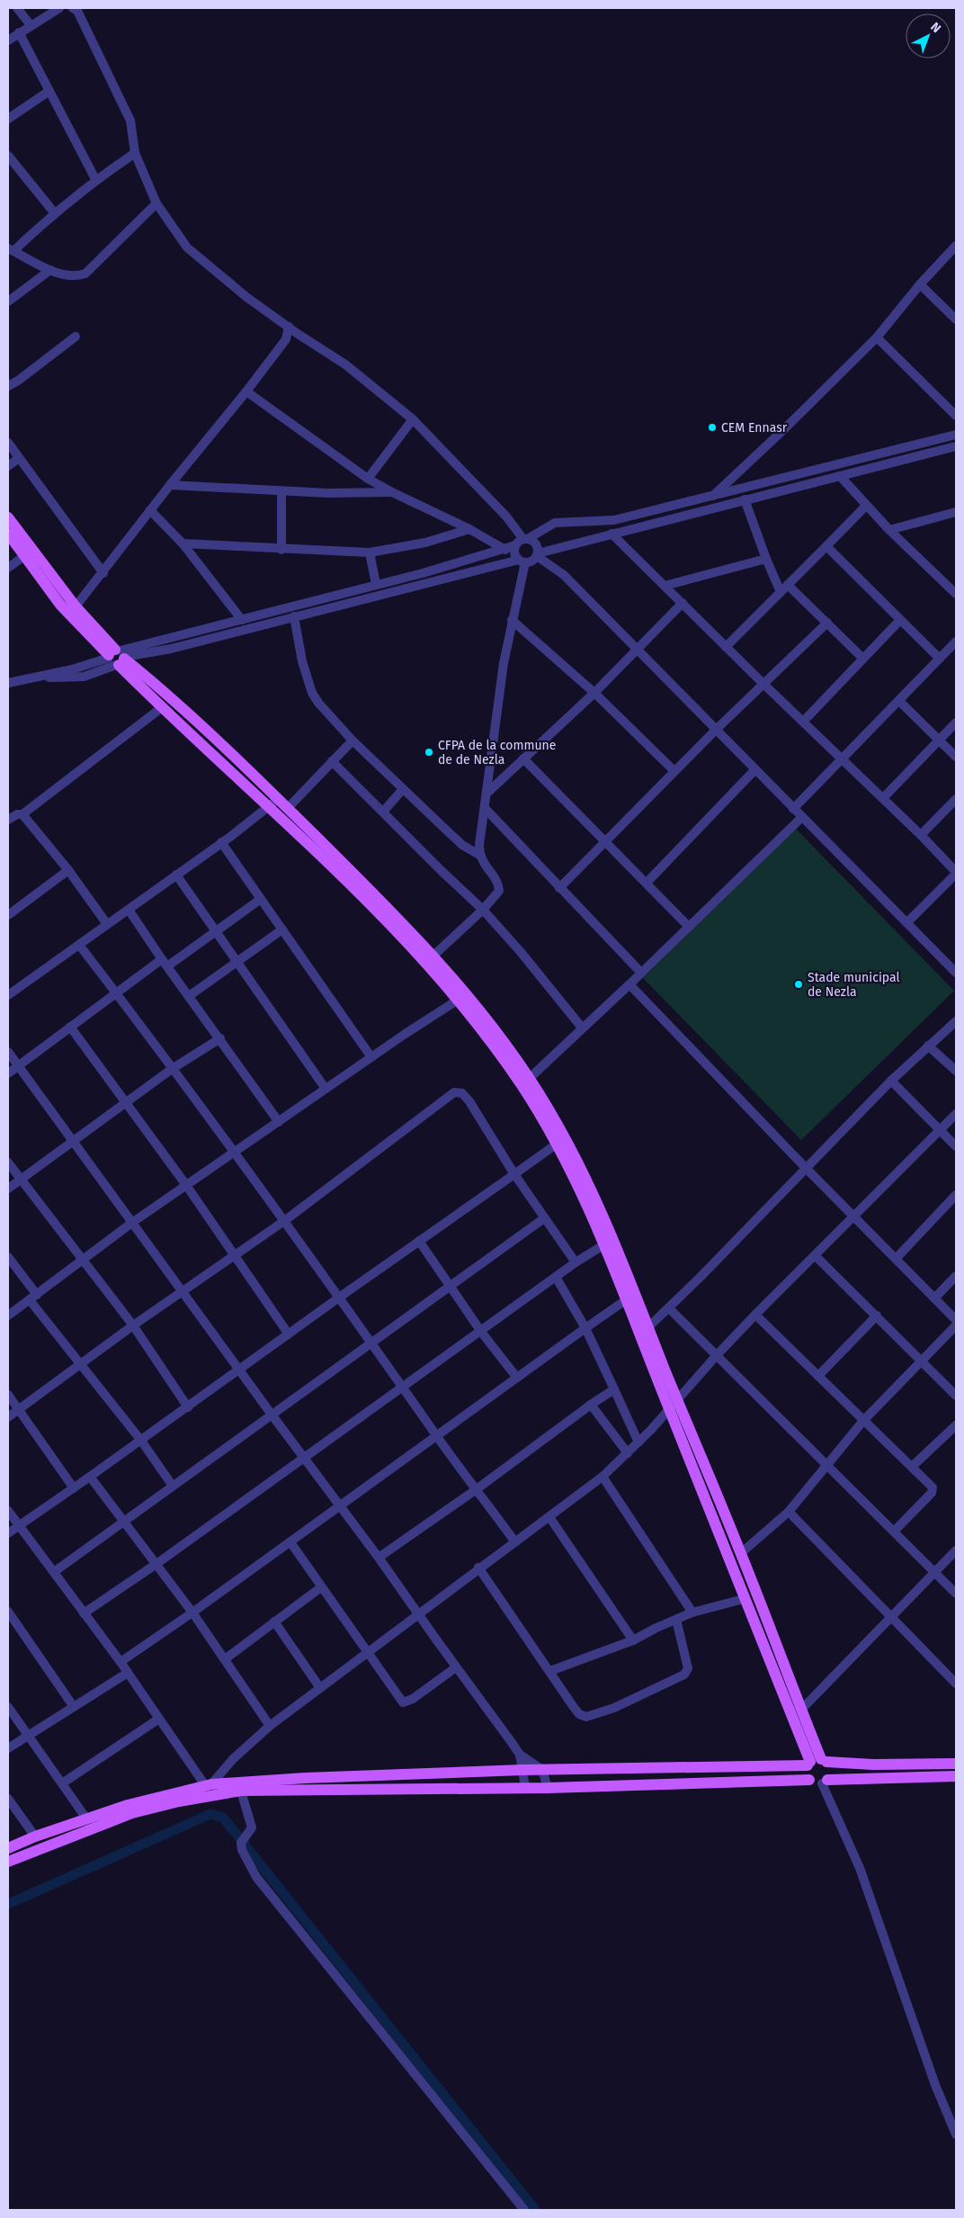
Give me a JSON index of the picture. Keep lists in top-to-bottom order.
{
  "places": ["CEM Ennasr", "CFPA de la commune de de Nezla", "Stade municipal de Nezla"],
  "north": "top right"
}
